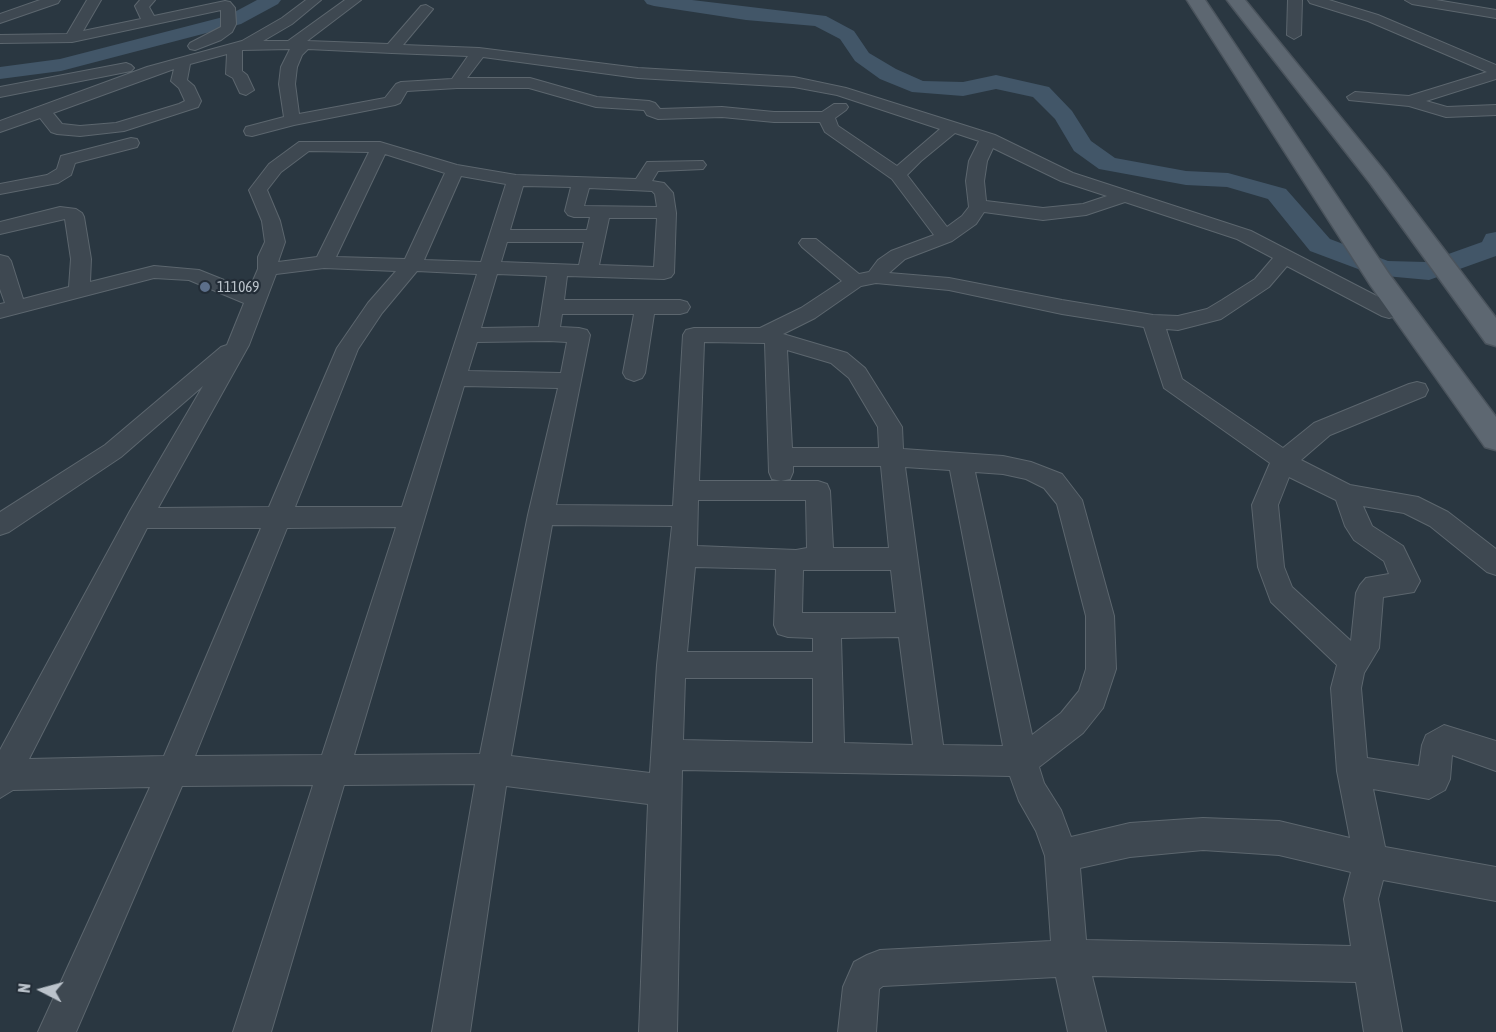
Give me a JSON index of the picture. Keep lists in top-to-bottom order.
{
  "places": ["111069"],
  "north": "left"
}
